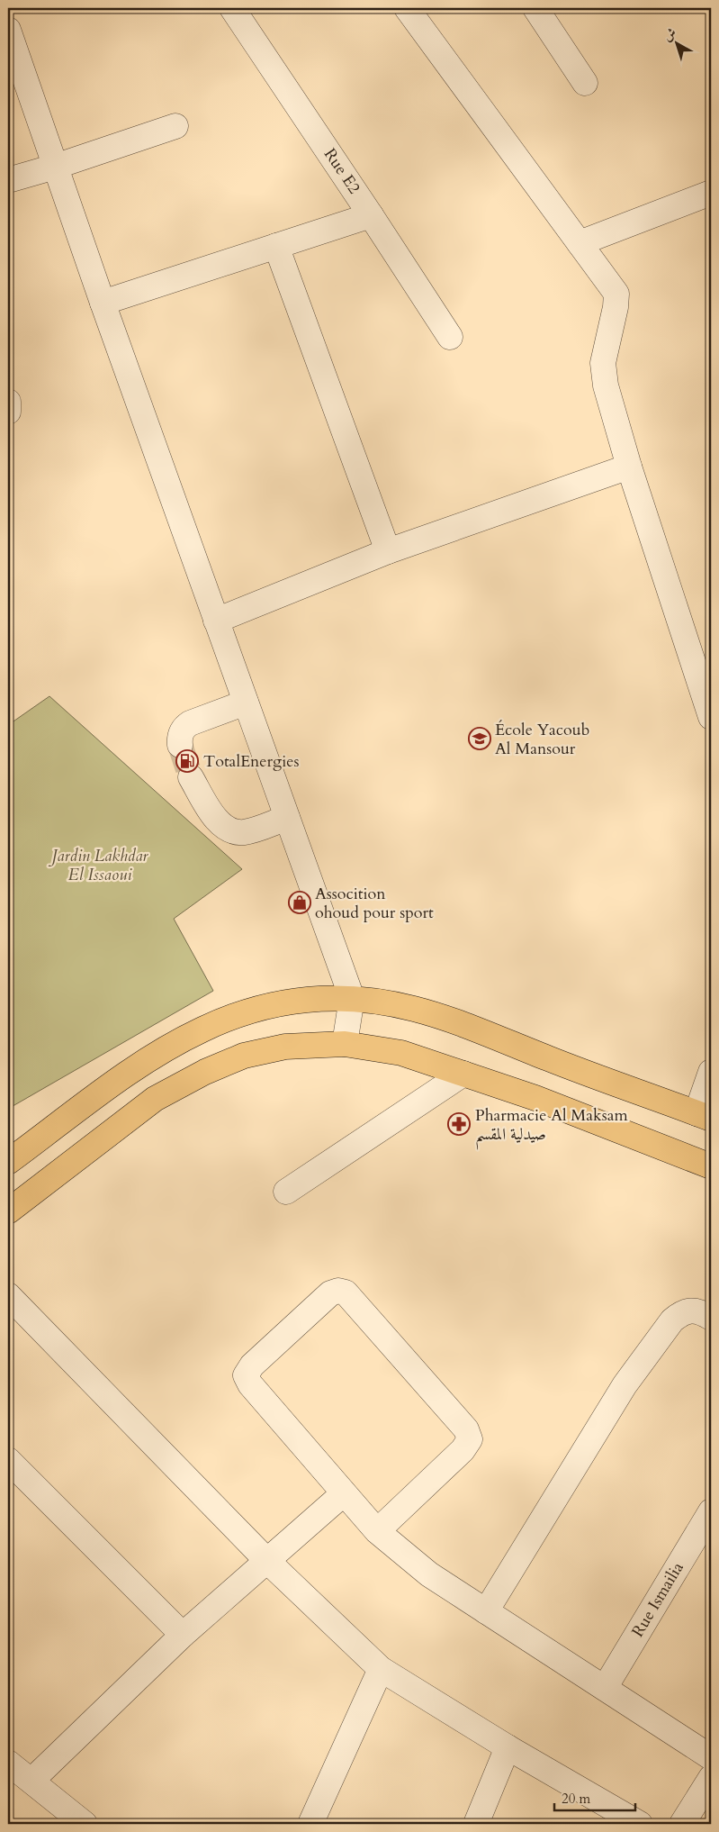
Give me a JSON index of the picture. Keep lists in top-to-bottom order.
{
  "streets": {
    "street": ["Rue E2", "Rue Ismailia"]
  },
  "parks": ["Jardin Lakhdar El Issaoui"],
  "places": {
    "school or university": ["École Yacoub Al Mansour"],
    "fuel station": ["TotalEnergies"],
    "shop": ["Assocition ohoud pour sport"],
    "pharmacy": ["Pharmacie Al Maksam صيدلية المقسم"]
  },
  "scale_bar": "20 m",
  "north": "top left"
}
